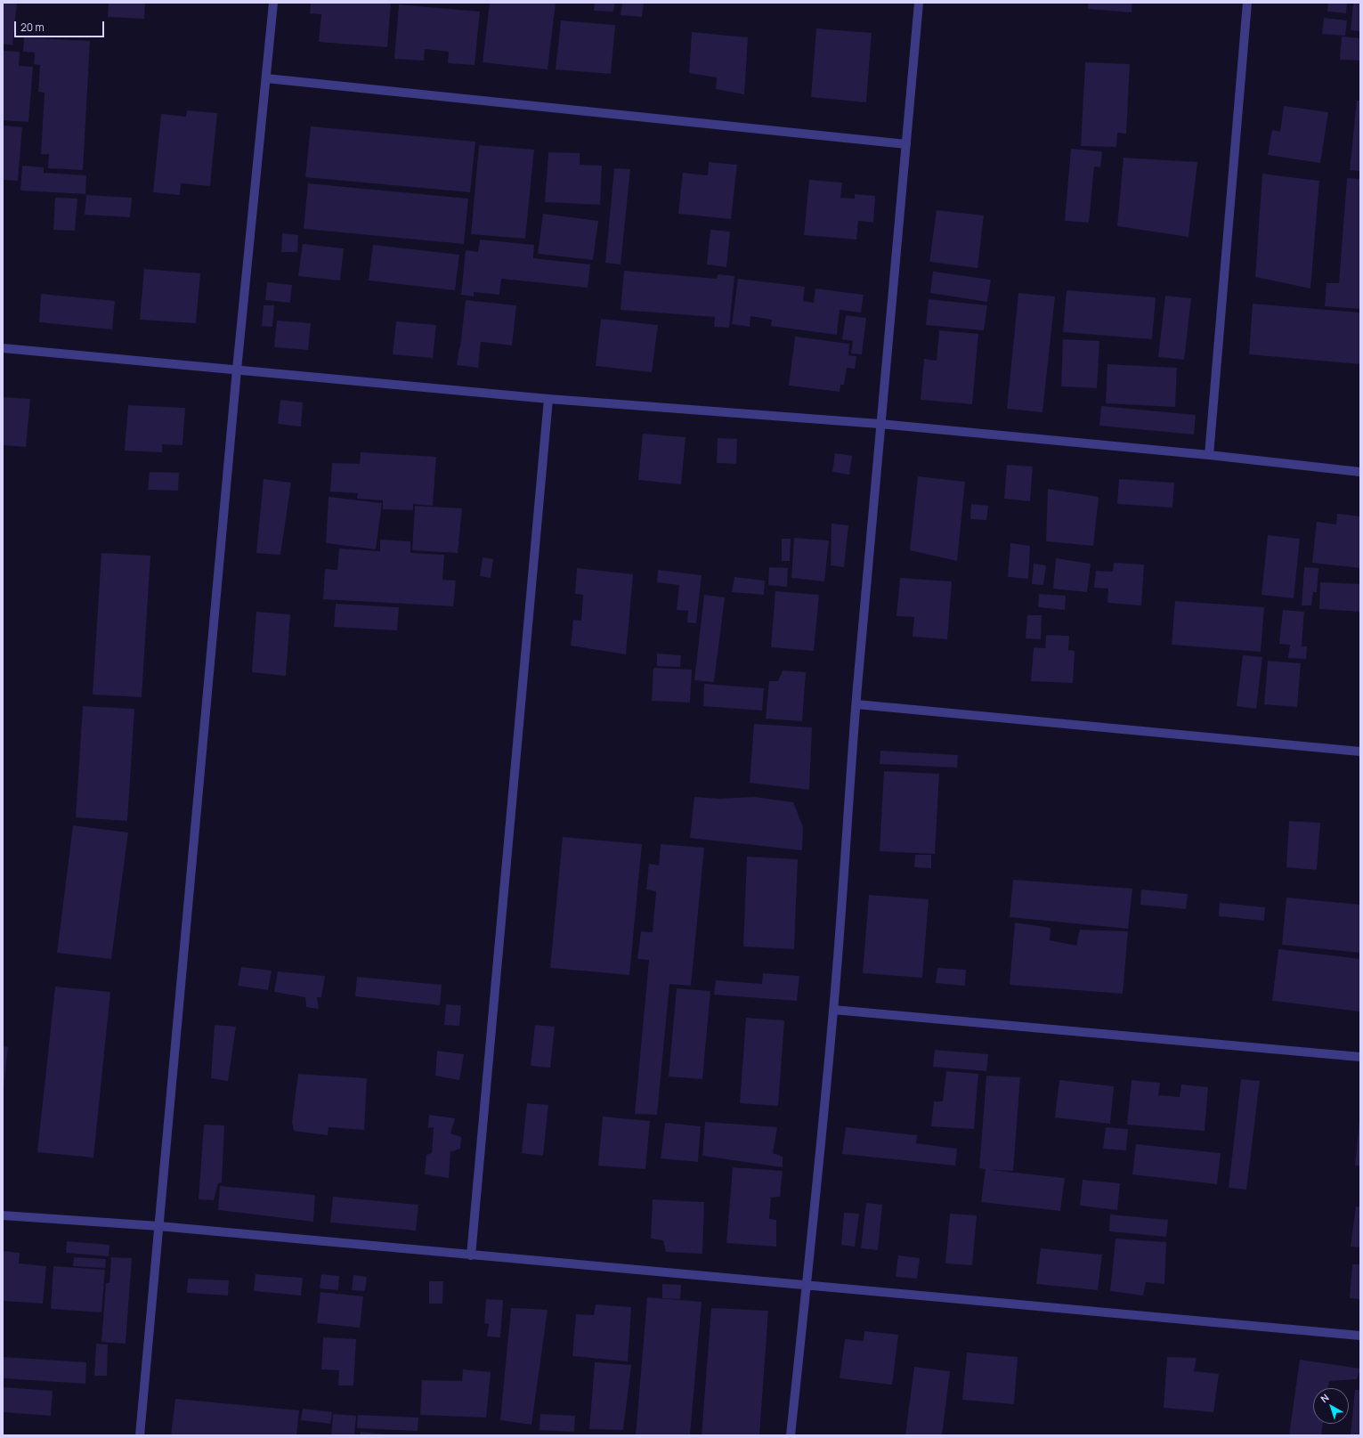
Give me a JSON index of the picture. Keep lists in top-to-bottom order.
{
  "scale_bar": "20 m",
  "north": "top left"
}
